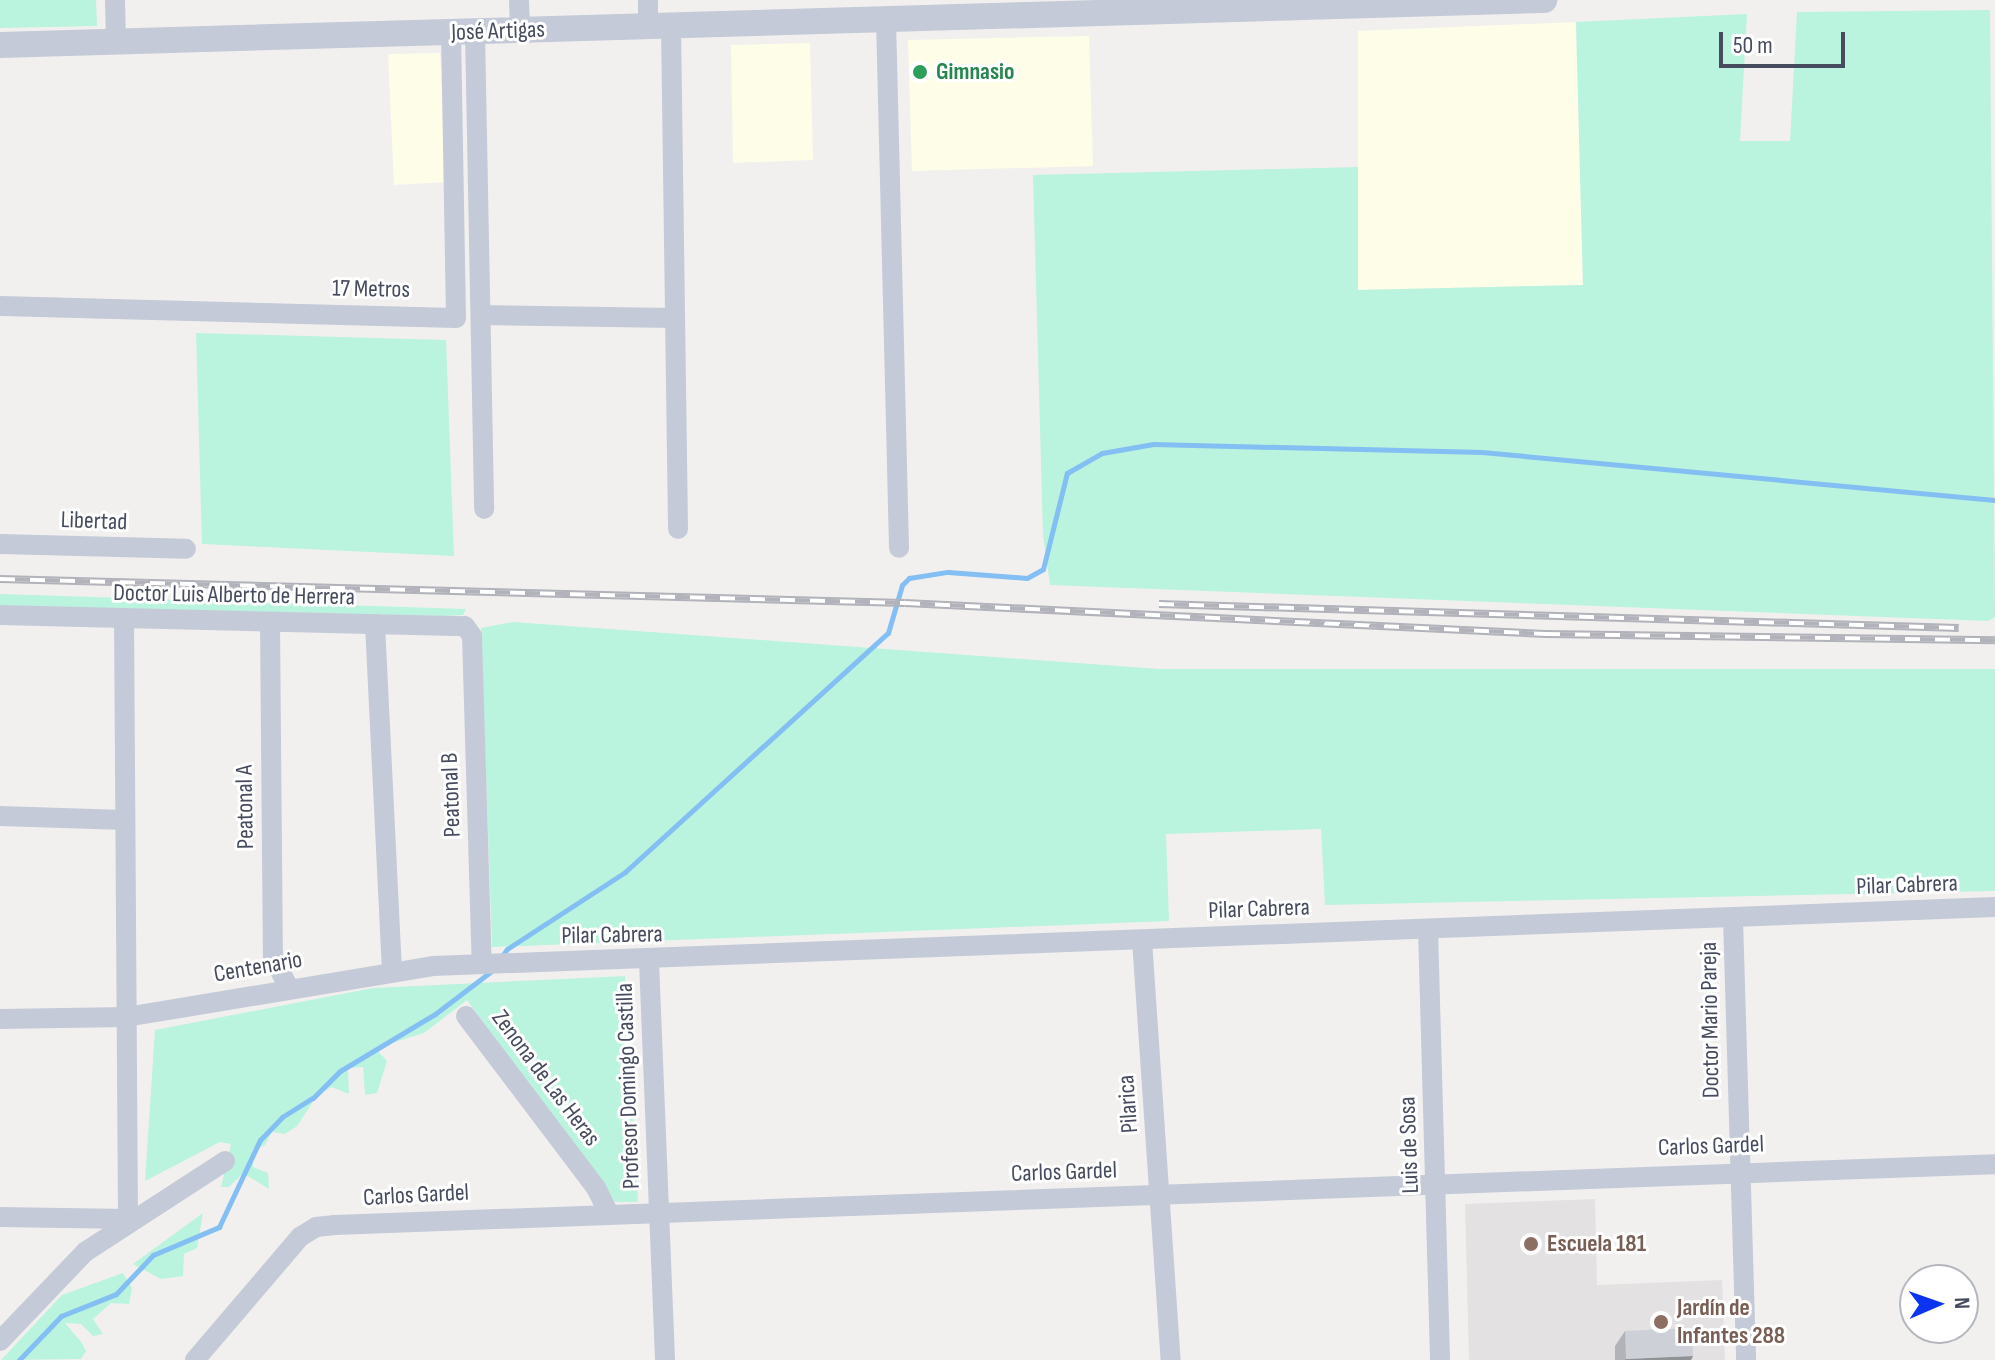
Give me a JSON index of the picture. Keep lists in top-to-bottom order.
{
  "streets": {
    "street": [
      "José Artigas",
      "17 Metros",
      "Libertad",
      "Doctor Luis Alberto de Herrera",
      "Peatonal B",
      "Peatonal A",
      "Pilar Cabrera",
      "Centenario",
      "Doctor Mario Pareja",
      "Zenona de Las Heras",
      "Profesor Domingo Castilla",
      "Pilarica",
      "Luis de Sosa",
      "Carlos Gardel"
    ]
  },
  "crossings": [
    ["José Artigas", "17 Metros"],
    ["Doctor Luis Alberto de Herrera", "Peatonal B"],
    ["Doctor Luis Alberto de Herrera", "Peatonal A"],
    ["Peatonal B", "Centenario"],
    ["Peatonal A", "Centenario"],
    ["Pilar Cabrera", "Centenario"],
    ["Pilar Cabrera", "Doctor Mario Pareja"],
    ["Pilar Cabrera", "Profesor Domingo Castilla"],
    ["Pilar Cabrera", "Pilarica"],
    ["Pilar Cabrera", "Luis de Sosa"],
    ["Doctor Mario Pareja", "Carlos Gardel"],
    ["Zenona de Las Heras", "Carlos Gardel"],
    ["Profesor Domingo Castilla", "Carlos Gardel"],
    ["Pilarica", "Carlos Gardel"],
    ["Luis de Sosa", "Carlos Gardel"]
  ],
  "places": ["Gimnasio", "Escuela 181", "Jardín de Infantes 288"],
  "scale_bar": "50 m",
  "north": "right"
}
